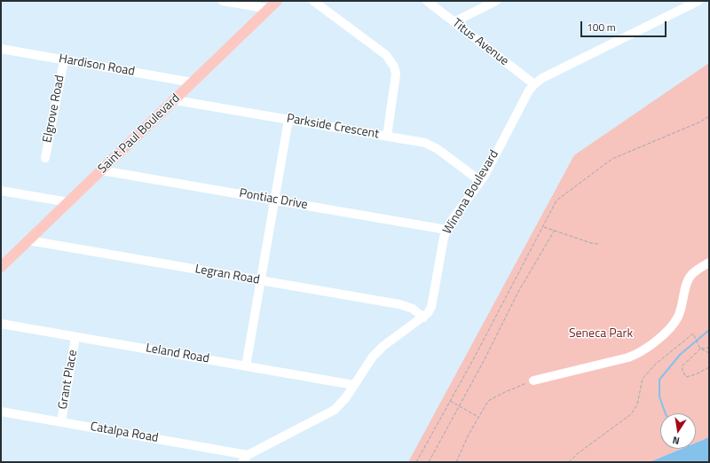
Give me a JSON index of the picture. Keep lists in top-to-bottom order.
{
  "streets": {
    "main road": ["Saint Paul Boulevard"],
    "street": [
      "Titus Avenue",
      "Hardison Road",
      "Elgrove Road",
      "Parkside Crescent",
      "Winona Boulevard",
      "Pontiac Drive",
      "Legran Road",
      "Leland Road",
      "Grant Place",
      "Catalpa Road"
    ]
  },
  "crossings": [
    ["Titus Avenue", "Winona Boulevard"],
    ["Hardison Road", "Elgrove Road"],
    ["Hardison Road", "Saint Paul Boulevard"],
    ["Parkside Crescent", "Saint Paul Boulevard"],
    ["Parkside Crescent", "Winona Boulevard"],
    ["Saint Paul Boulevard", "Pontiac Drive"],
    ["Saint Paul Boulevard", "Legran Road"],
    ["Winona Boulevard", "Pontiac Drive"],
    ["Winona Boulevard", "Legran Road"],
    ["Winona Boulevard", "Leland Road"],
    ["Winona Boulevard", "Catalpa Road"],
    ["Leland Road", "Grant Place"],
    ["Grant Place", "Catalpa Road"]
  ],
  "parks": ["Seneca Park"],
  "scale_bar": "100 m",
  "north": "bottom"
}
